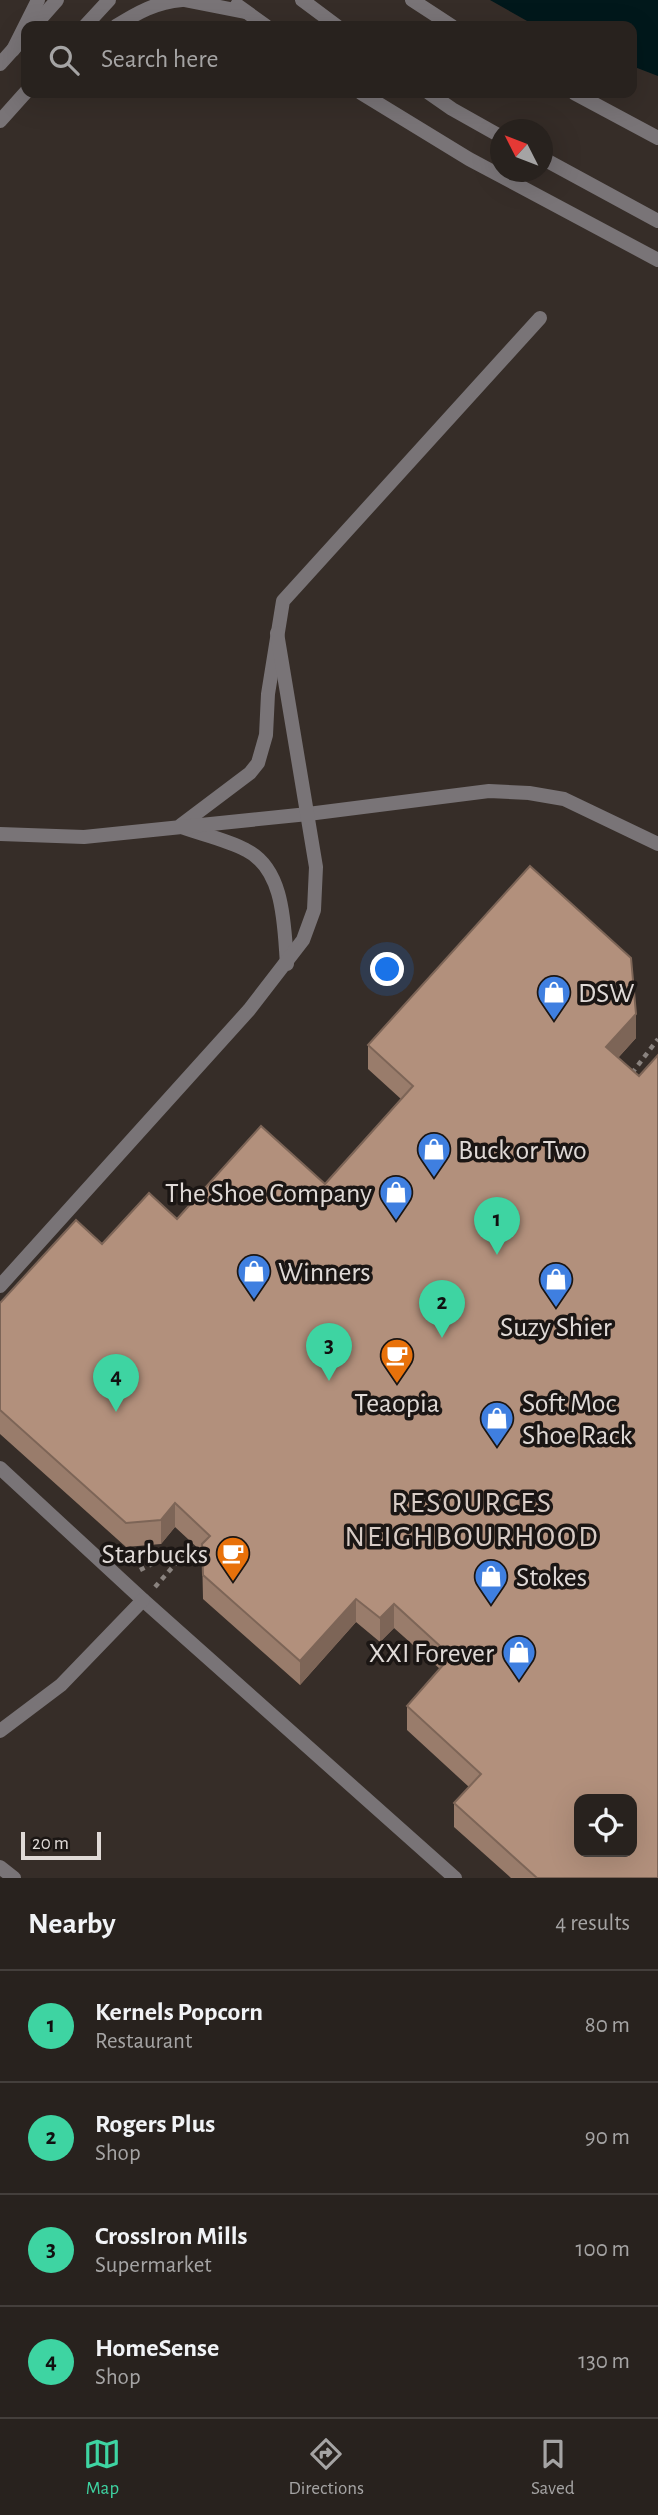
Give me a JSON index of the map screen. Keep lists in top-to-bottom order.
{
  "districts": ["RESOURCES NEIGHBOURHOOD"],
  "places": {
    "shop": [
      "DSW",
      "Buck or Two",
      "The Shoe Company",
      "Winners",
      "Suzy Shier",
      "Soft Moc Shoe Rack",
      "Stokes",
      "XXI Forever"
    ],
    "cafe": ["Teaopia", "Starbucks"]
  },
  "scale_bar": "20 m",
  "north": "top left",
  "page": {
    "search": "Search here",
    "pins": [
      "1",
      "2",
      "3",
      "4"
    ],
    "scale": "20 m",
    "heading": ["Nearby", "4 results"],
    "list": [
      {
        "mark": "1",
        "name": "Kernels Popcorn",
        "note": "Restaurant",
        "value": "80 m"
      },
      {
        "mark": "2",
        "name": "Rogers Plus",
        "note": "Shop",
        "value": "90 m"
      },
      {
        "mark": "3",
        "name": "CrossIron Mills",
        "note": "Supermarket",
        "value": "100 m"
      },
      {
        "mark": "4",
        "name": "HomeSense",
        "note": "Shop",
        "value": "130 m"
      }
    ],
    "nav": ["Map", "Directions", "Saved"]
  }
}
